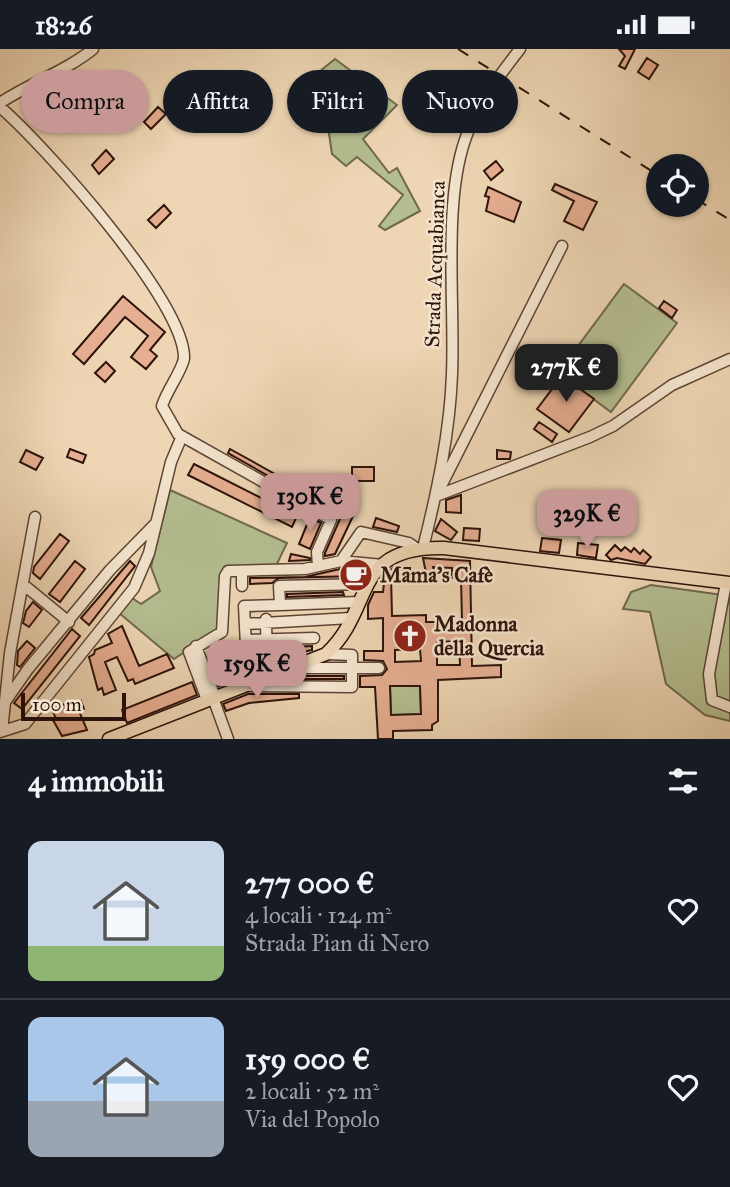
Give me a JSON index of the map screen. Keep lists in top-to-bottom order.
{
  "streets": {
    "street": ["Strada Acquabianca"]
  },
  "places": {
    "cafe": ["Mama’s Cafè"],
    "church": ["Madonna della Quercia"]
  },
  "scale_bar": "100 m",
  "page": {
    "status": "18:26",
    "chip": [
      "Compra",
      "Affitta",
      "Filtri",
      "Nuovo"
    ],
    "price": [
      "277K €",
      "130K €",
      "329K €",
      "159K €"
    ],
    "scale": "100 m",
    "heading": "4 immobili",
    "list": [
      {
        "name": "277 000 €",
        "note": "4 locali · 124 m² · Strada Pian di Nero"
      },
      {
        "name": "159 000 €",
        "note": "2 locali · 52 m² · Via del Popolo"
      }
    ]
  }
}
